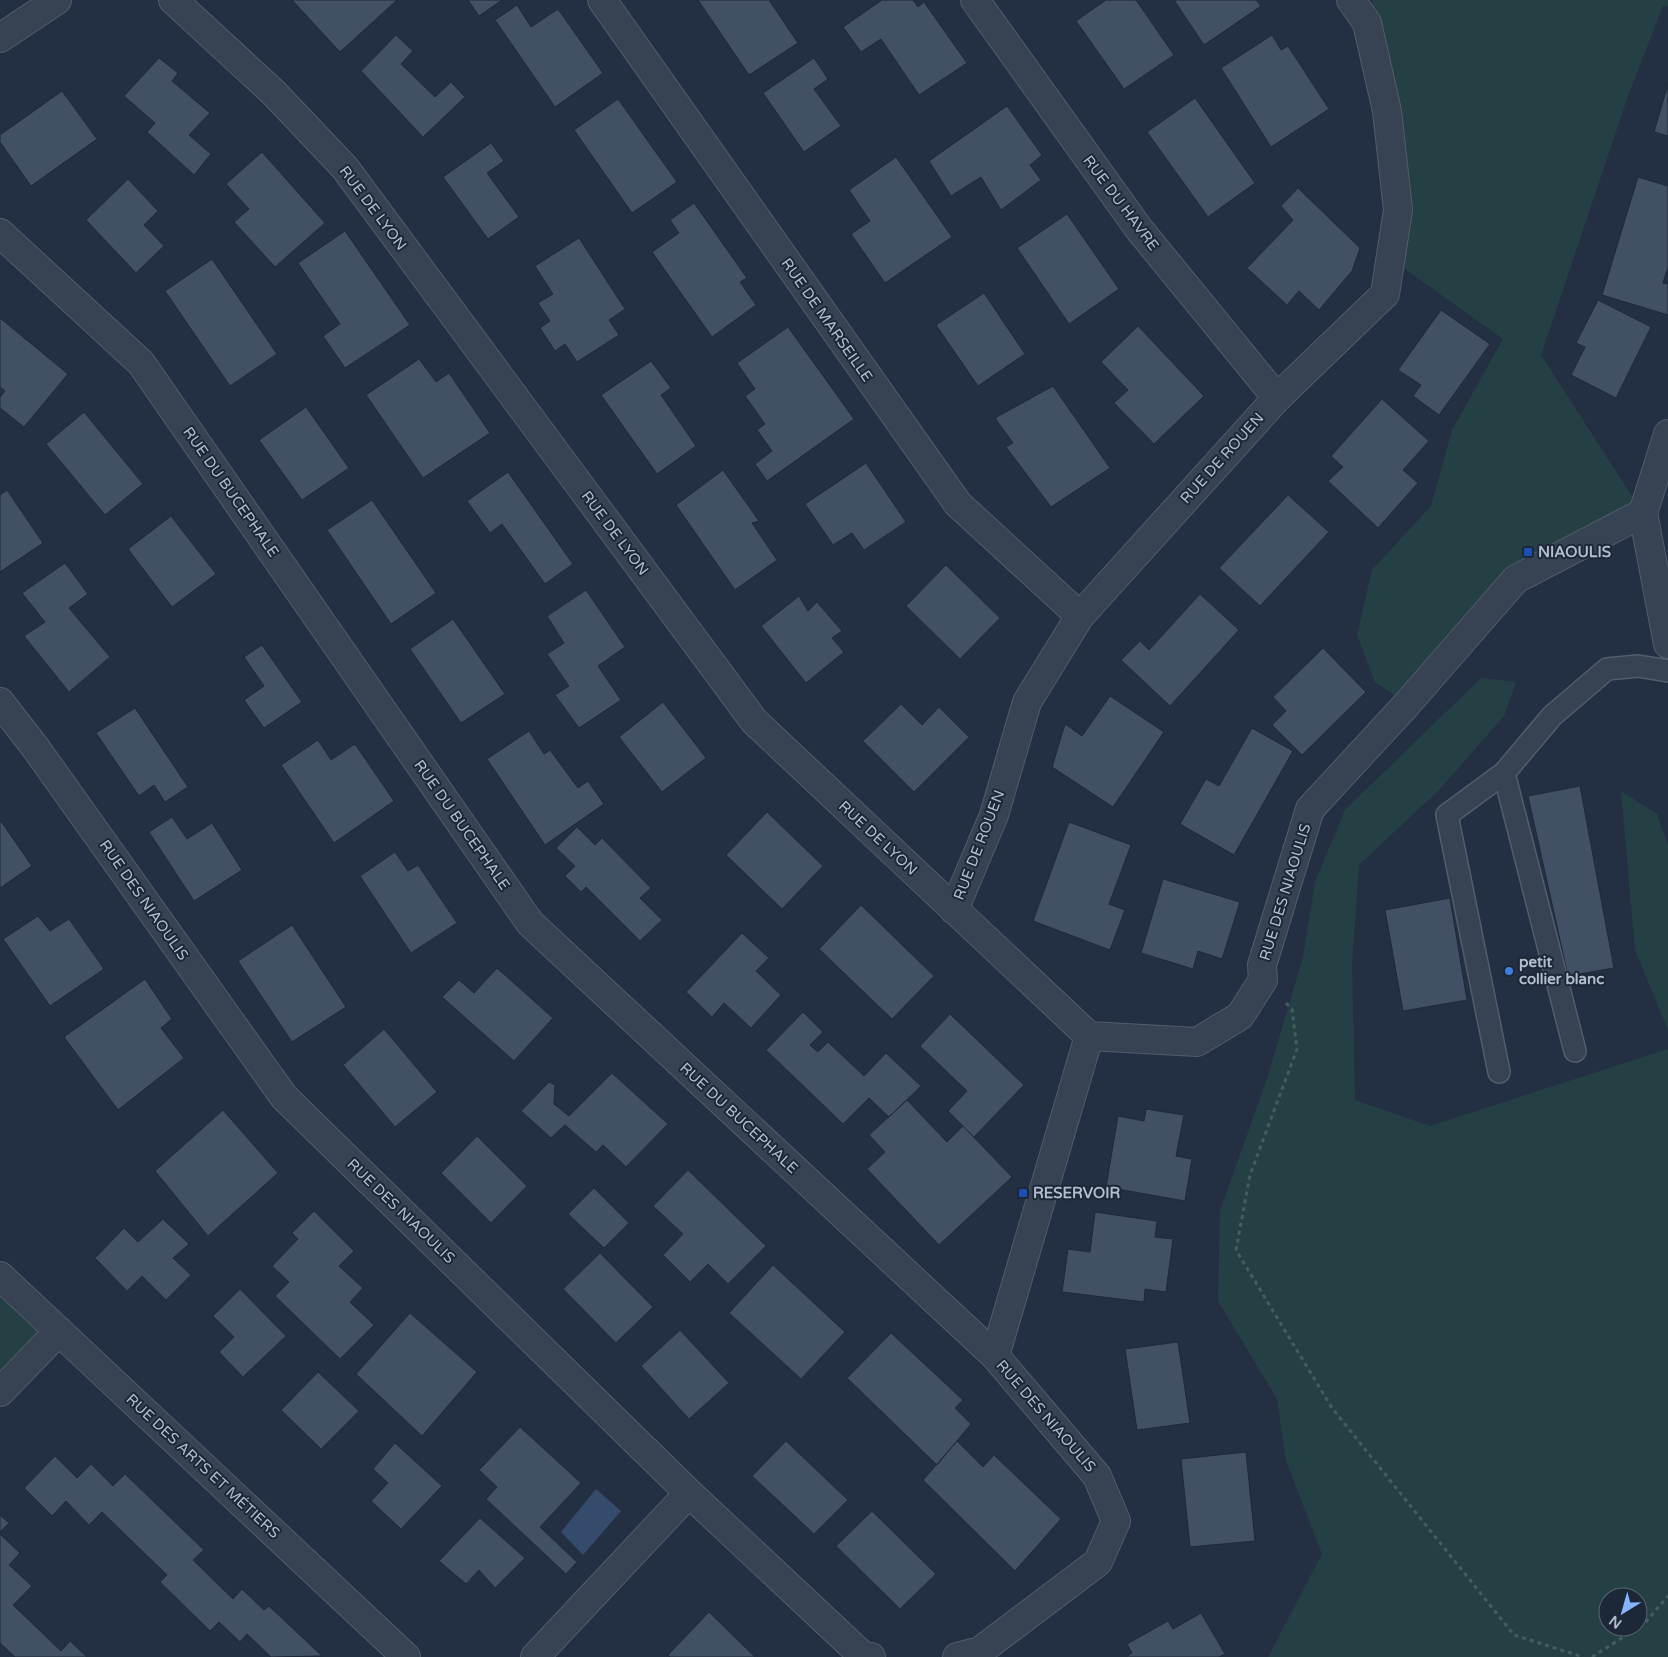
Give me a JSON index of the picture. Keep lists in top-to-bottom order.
{
  "streets": {
    "street": [
      "RUE DU HAVRE",
      "RUE DE LYON",
      "RUE DE MARSEILLE",
      "RUE DE ROUEN",
      "RUE DU BUCEPHALE",
      "RUE DES NIAOULIS",
      "RUE DES ARTS ET MÉTIERS"
    ]
  },
  "crossings": [
    ["RUE DU HAVRE", "RUE DE ROUEN"],
    ["RUE DE LYON", "RUE DE ROUEN"],
    ["RUE DE LYON", "RUE DES NIAOULIS"],
    ["RUE DE MARSEILLE", "RUE DE ROUEN"],
    ["RUE DU BUCEPHALE", "RUE DES NIAOULIS"]
  ],
  "places": {
    "transit": ["NIAOULIS", "RESERVOIR"],
    "other": ["petit collier blanc"]
  },
  "north": "bottom left"
}
